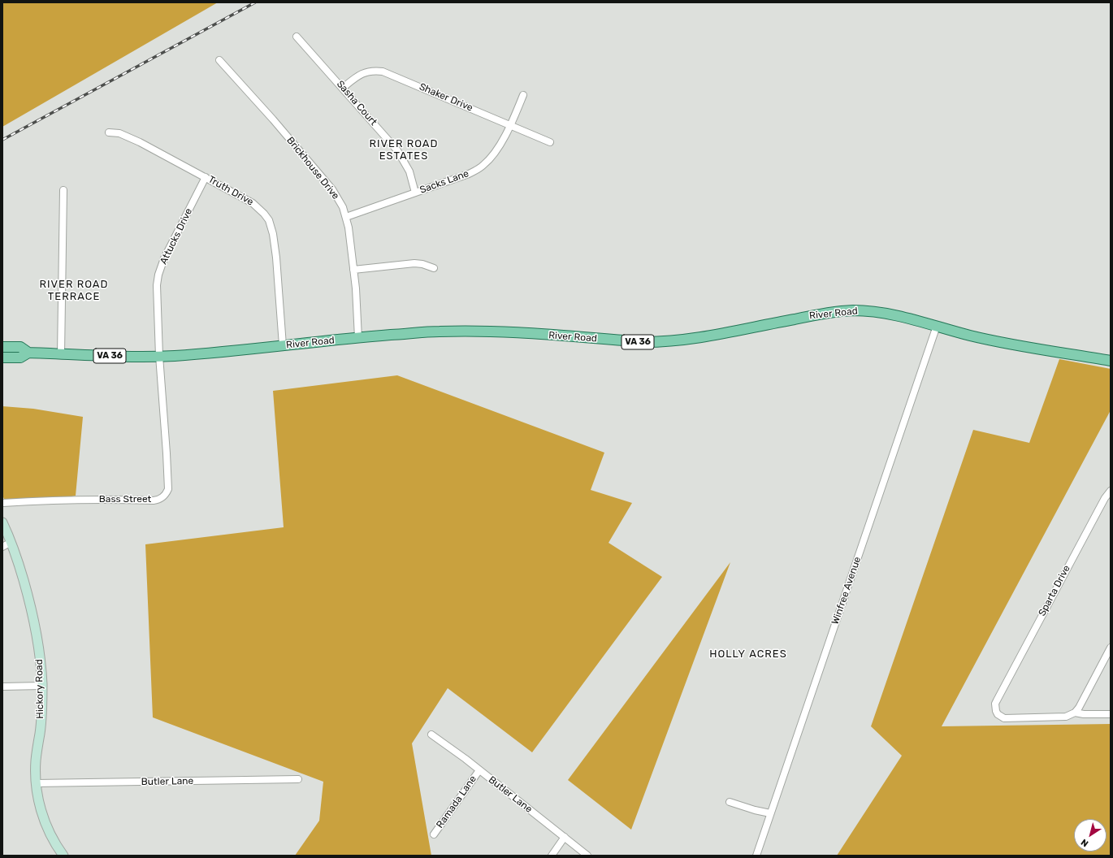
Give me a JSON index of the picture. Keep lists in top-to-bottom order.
{
  "streets": {
    "main road": ["River Road", "VA 36", "Hickory Road"],
    "street": [
      "Shaker Drive",
      "Sasha Court",
      "Brickhouse Drive",
      "Sacks Lane",
      "Truth Drive",
      "Attucks Drive",
      "Bass Street",
      "Winfree Avenue",
      "Sparta Drive",
      "Butler Lane",
      "Ramada Lane"
    ]
  },
  "crossings": [
    ["Shaker Drive", "Sasha Court"],
    ["Shaker Drive", "Sacks Lane"],
    ["Sasha Court", "Sacks Lane"],
    ["Brickhouse Drive", "Sacks Lane"],
    ["Brickhouse Drive", "River Road"],
    ["Truth Drive", "Attucks Drive"],
    ["Truth Drive", "River Road"],
    ["Attucks Drive", "River Road"],
    ["Attucks Drive", "Bass Street"],
    ["River Road", "Bass Street"],
    ["River Road", "Winfree Avenue"],
    ["Hickory Road", "Butler Lane"],
    ["Butler Lane", "Ramada Lane"]
  ],
  "districts": ["RIVER ROAD ESTATES", "RIVER ROAD TERRACE", "HOLLY ACRES"],
  "north": "bottom left"
}
